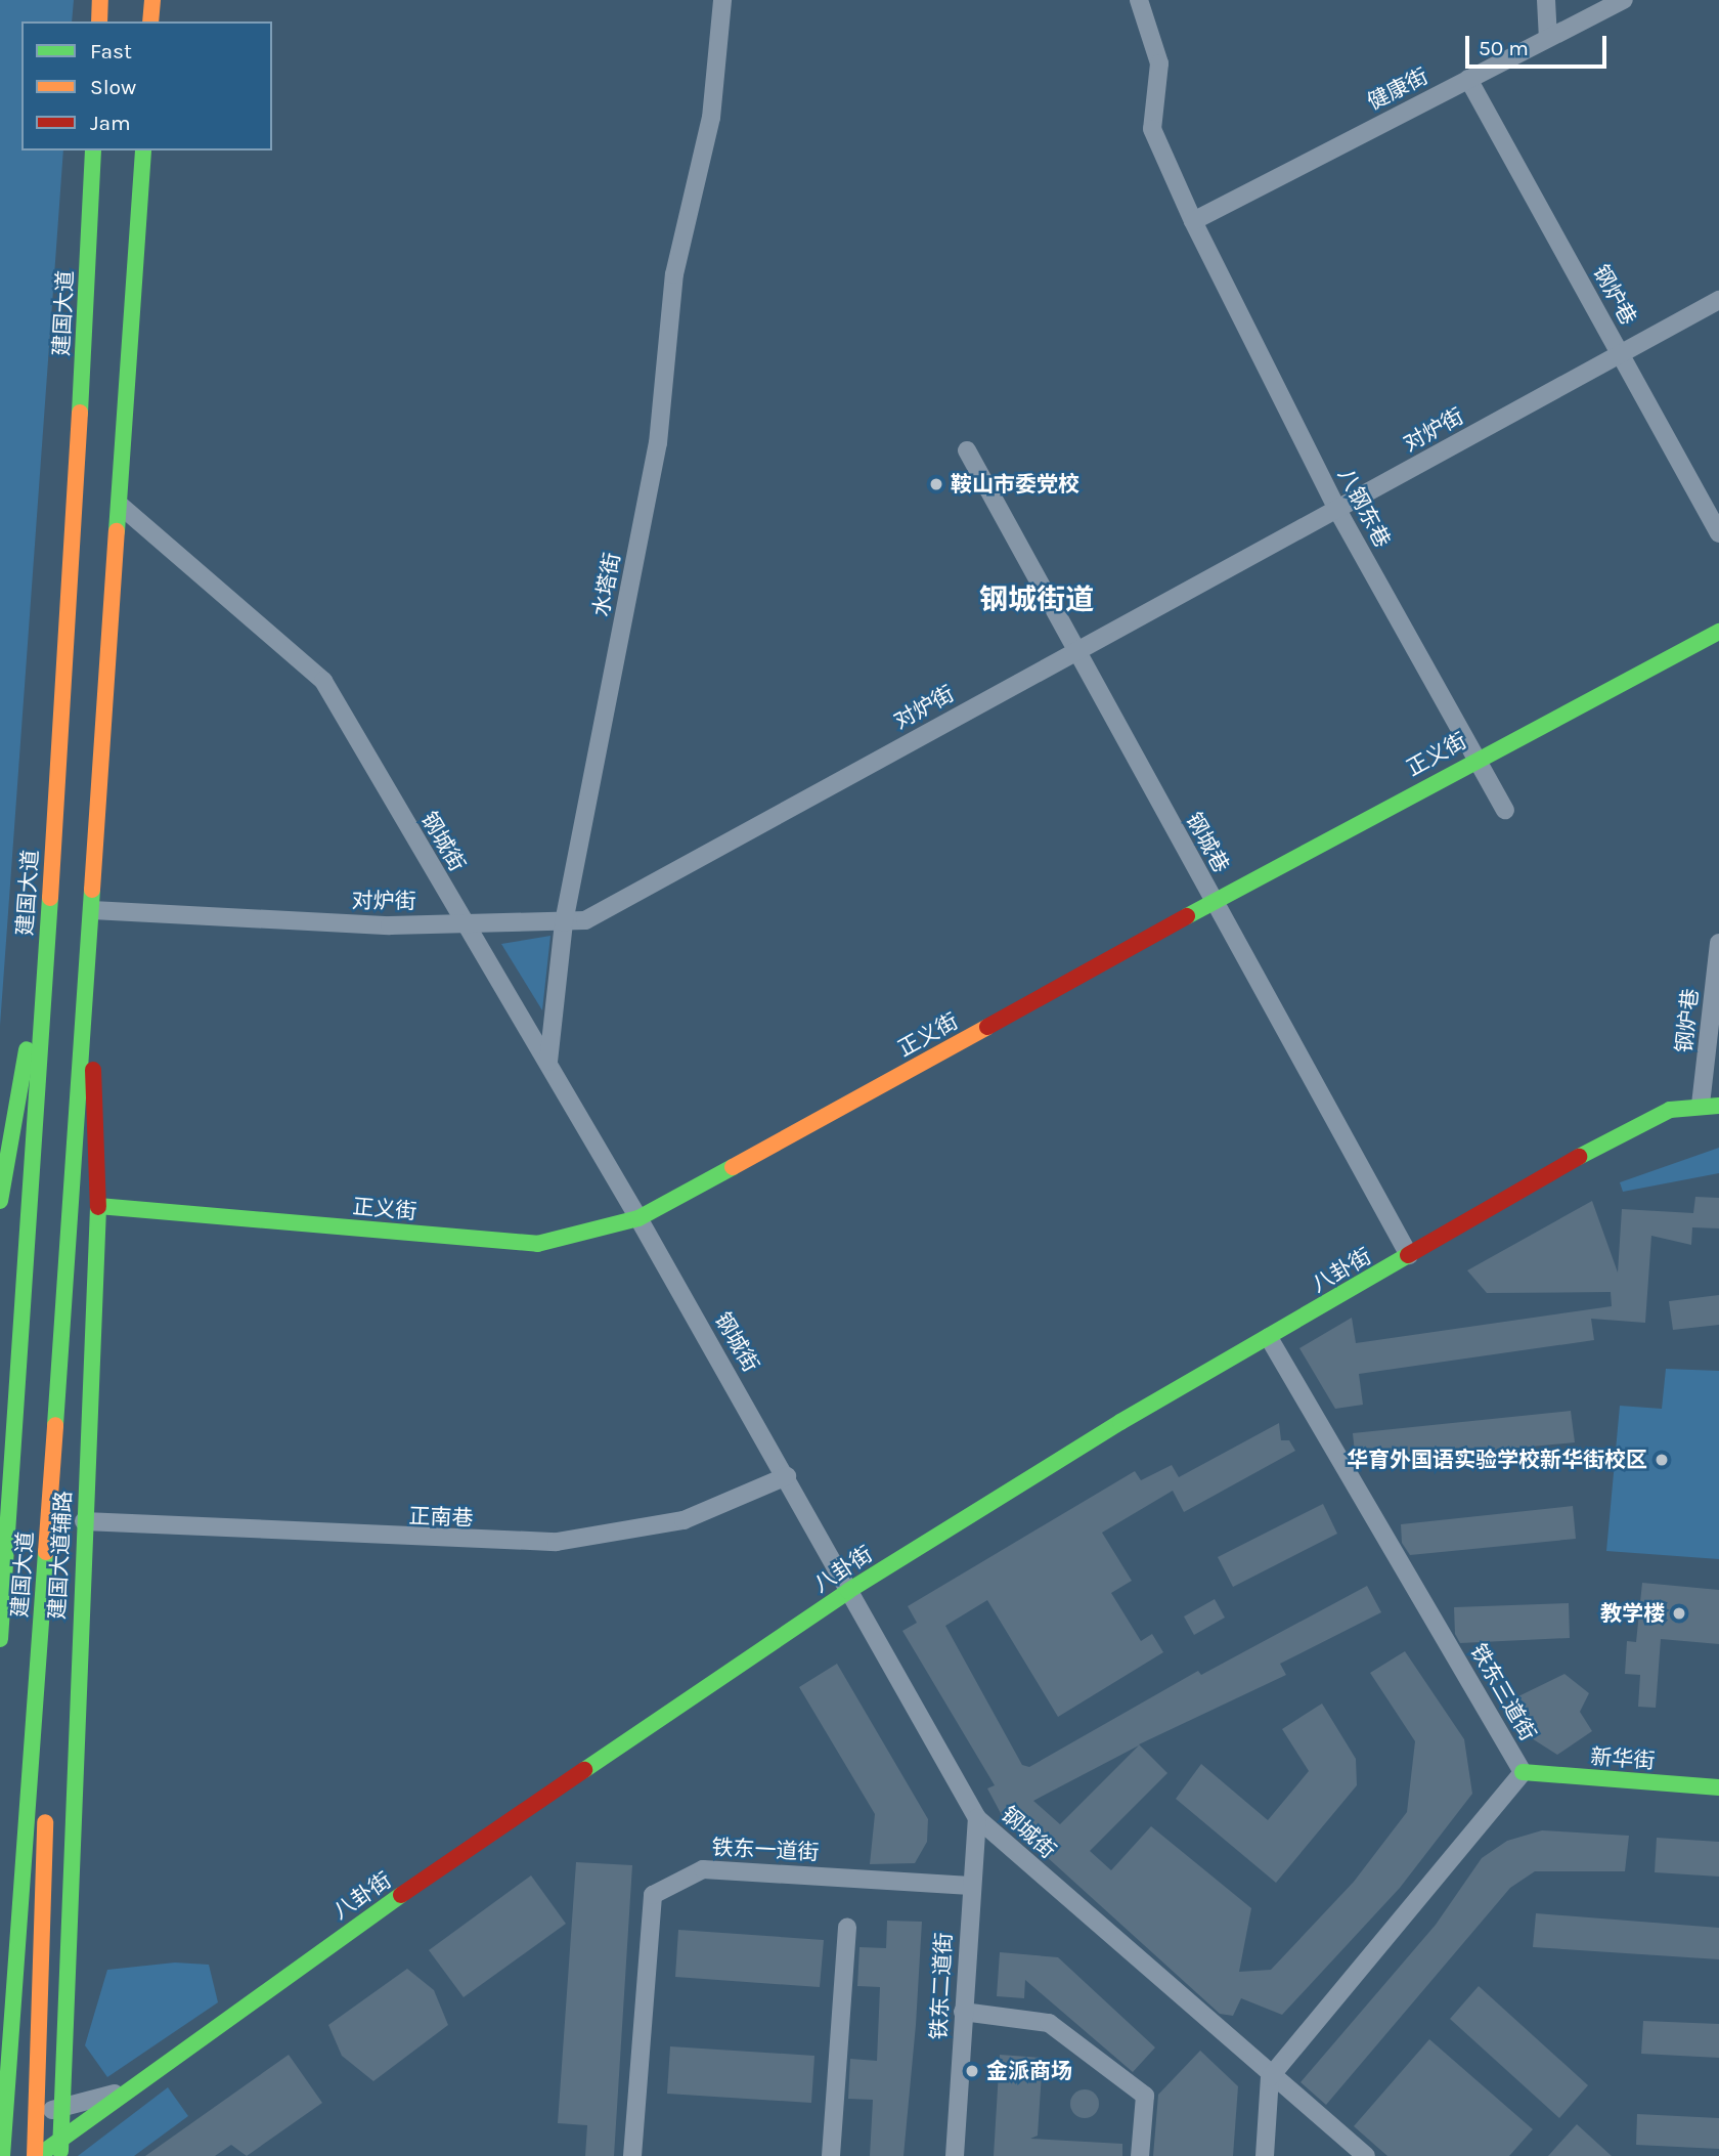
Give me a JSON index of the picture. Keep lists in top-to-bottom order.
{
  "streets": {
    "main road": [
      "建国大道",
      "正义街",
      "八卦街",
      "建国大道辅路",
      "新华街"
    ],
    "street": [
      "健康街",
      "钢炉巷",
      "对炉街",
      "八钢东巷",
      "水塔街",
      "钢城街",
      "钢城巷",
      "正南巷",
      "铁东三道街",
      "铁东一道街",
      "铁东二道街"
    ]
  },
  "crossings": [
    ["健康街", "钢炉巷"],
    ["健康街", "八钢东巷"],
    ["钢炉巷", "对炉街"],
    ["钢炉巷", "八卦街"],
    ["建国大道", "建国大道辅路"],
    ["对炉街", "八钢东巷"],
    ["对炉街", "水塔街"],
    ["对炉街", "钢城街"],
    ["对炉街", "钢城巷"],
    ["八钢东巷", "正义街"],
    ["水塔街", "钢城街"],
    ["正义街", "钢城街"],
    ["正义街", "钢城巷"],
    ["正义街", "建国大道辅路"],
    ["钢城街", "八卦街"],
    ["钢城街", "正南巷"],
    ["钢城街", "铁东三道街"],
    ["钢城街", "铁东二道街"],
    ["钢城巷", "八卦街"],
    ["八卦街", "建国大道辅路"],
    ["八卦街", "铁东三道街"],
    ["正南巷", "建国大道辅路"],
    ["铁东三道街", "新华街"],
    ["铁东一道街", "铁东二道街"]
  ],
  "districts": ["钢城街道"],
  "places": [
    "鞍山市委党校",
    "华育外国语实验学校新华街校区",
    "教学楼",
    "金派商场"
  ],
  "legend": ["Fast", "Slow", "Jam"],
  "scale_bar": "50 m"
}
